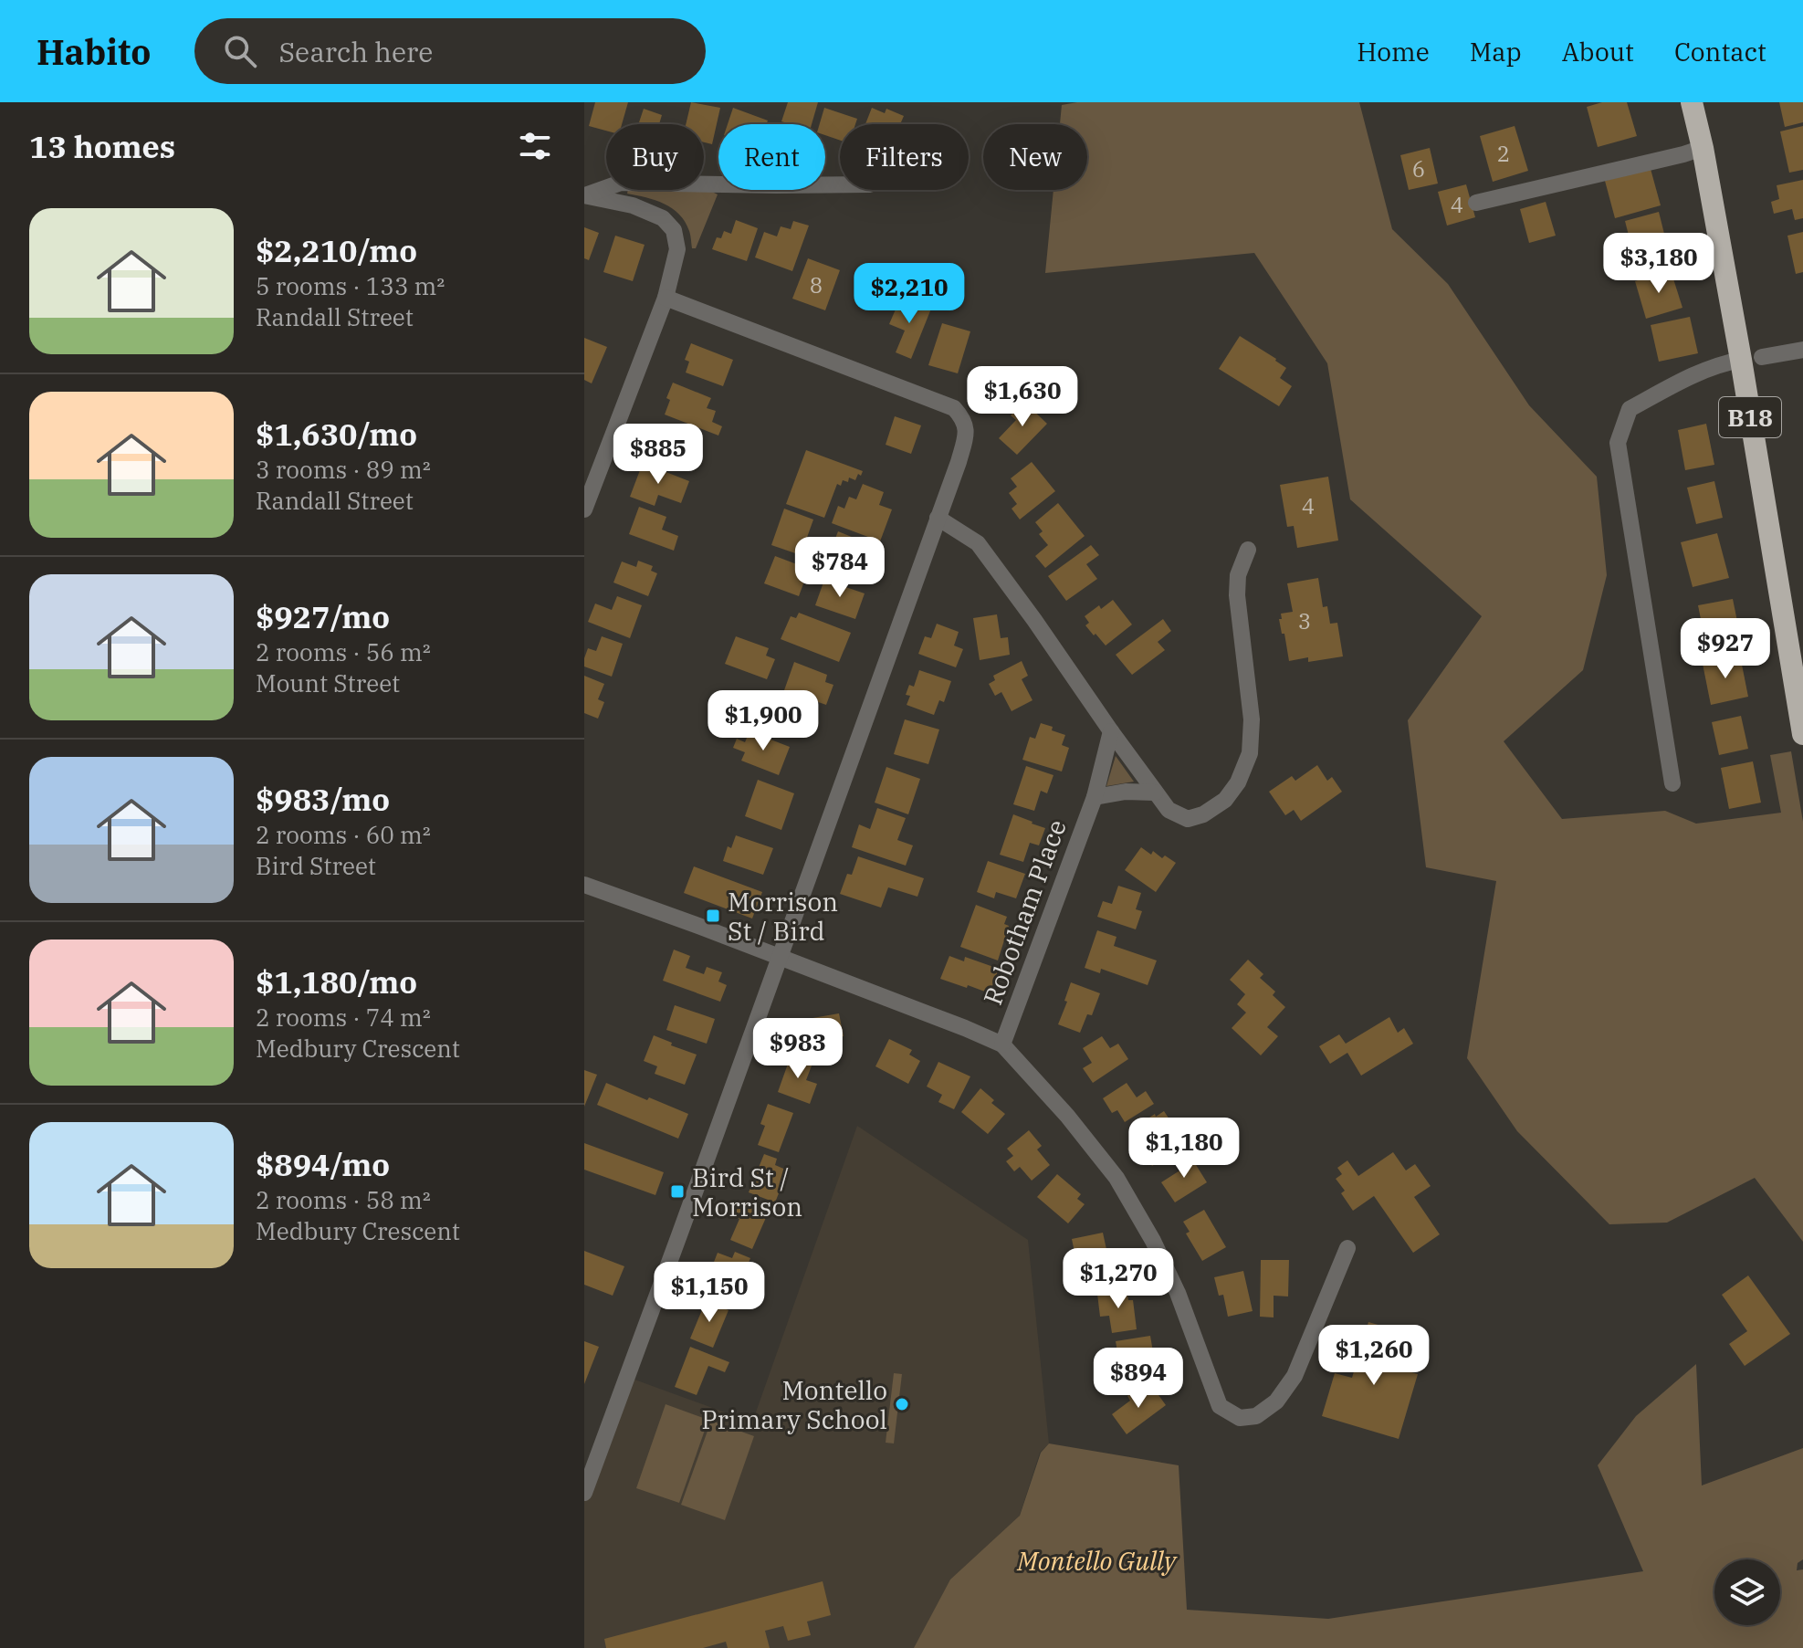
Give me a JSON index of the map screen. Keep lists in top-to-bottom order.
{
  "streets": {
    "highway": ["B18"],
    "street": ["Robotham Place"]
  },
  "parks": ["Montello Gully"],
  "places": {
    "transit": ["Morrison St / Bird", "Bird St / Morrison"],
    "other": ["Montello Primary School"]
  },
  "house_numbers": [
    "2",
    "6",
    "4",
    "8",
    "4",
    "3"
  ],
  "page": {
    "header": "Habito",
    "search": "Search here",
    "nav": [
      "Home",
      "Map",
      "About",
      "Contact"
    ],
    "heading": "13 homes",
    "chip": [
      "Buy",
      "Rent",
      "Filters",
      "New"
    ],
    "list": [
      {
        "name": "$2,210/mo",
        "note": "5 rooms · 133 m² · Randall Street"
      },
      {
        "name": "$1,630/mo",
        "note": "3 rooms · 89 m² · Randall Street"
      },
      {
        "name": "$927/mo",
        "note": "2 rooms · 56 m² · Mount Street"
      },
      {
        "name": "$983/mo",
        "note": "2 rooms · 60 m² · Bird Street"
      },
      {
        "name": "$1,180/mo",
        "note": "2 rooms · 74 m² · Medbury Crescent"
      },
      {
        "name": "$894/mo",
        "note": "2 rooms · 58 m² · Medbury Crescent"
      }
    ],
    "price": [
      "$3,180",
      "$2,210",
      "$1,630",
      "$885",
      "$784",
      "$927",
      "$1,900",
      "$983",
      "$1,180",
      "$1,270",
      "$1,150",
      "$1,260",
      "$894"
    ]
  }
}
